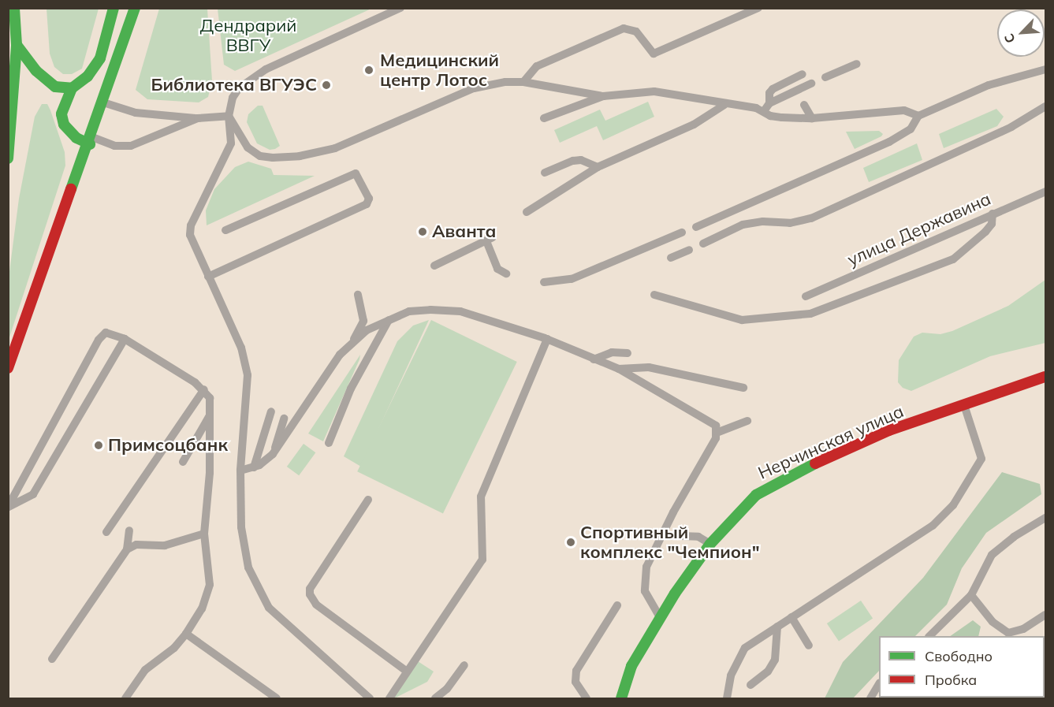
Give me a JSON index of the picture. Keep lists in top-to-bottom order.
{
  "streets": {
    "main road": ["Нерчинская улица"],
    "lane": ["улица Державина"]
  },
  "parks": ["Дендрарий ВВГУ"],
  "places": [
    "Медицинский центр Лотос",
    "Библиотека ВГУЭС",
    "Аванта",
    "Примсоцбанк",
    "Спортивный комплекс \"Чемпион\""
  ],
  "legend": ["Свободно", "Пробка"],
  "north": "bottom left"
}
